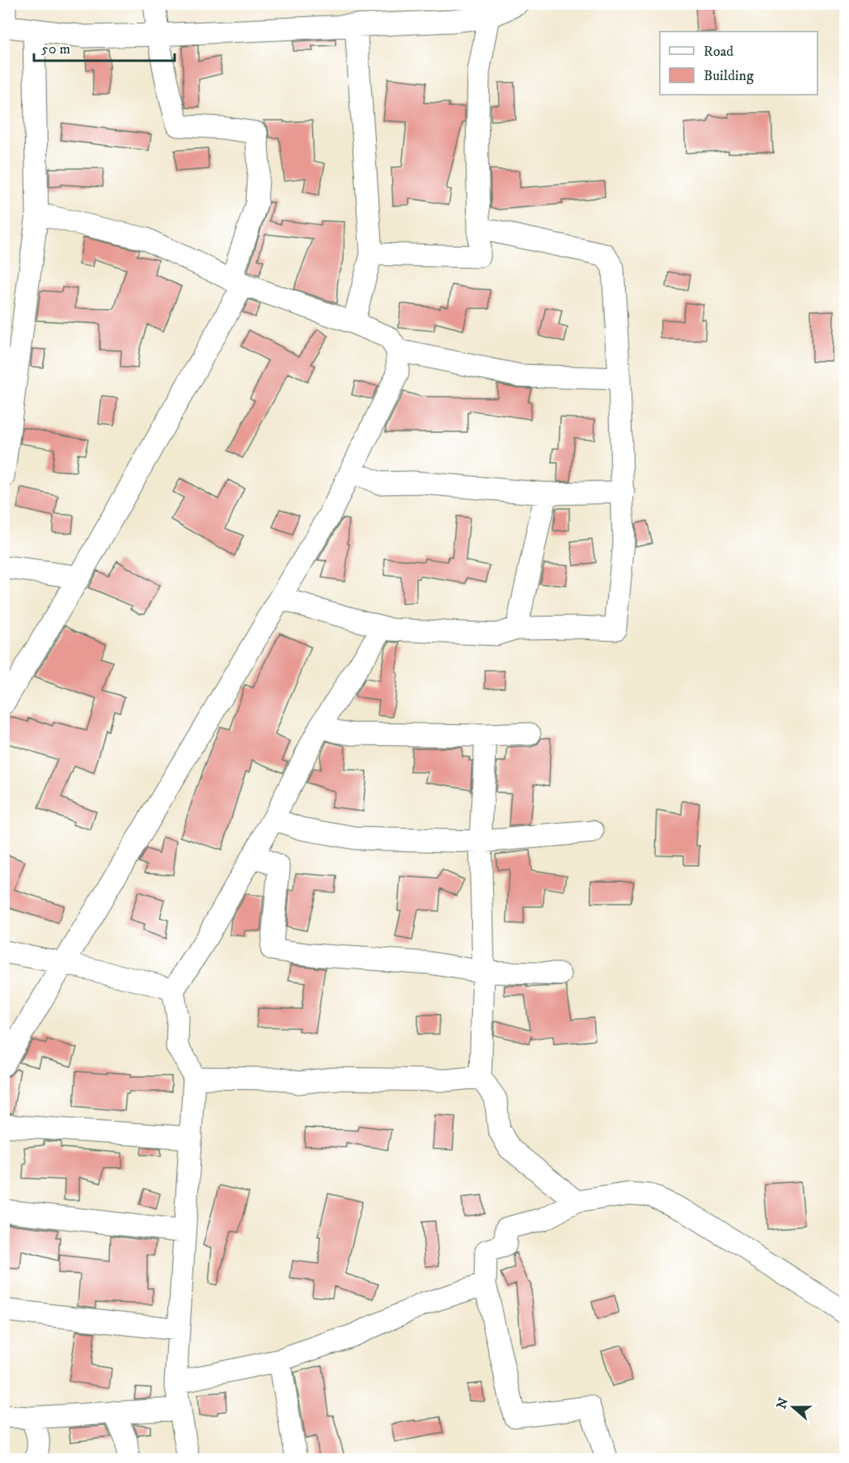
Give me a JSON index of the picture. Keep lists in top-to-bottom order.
{
  "legend": ["Road", "Building"],
  "scale_bar": "50 m",
  "north": "left"
}
